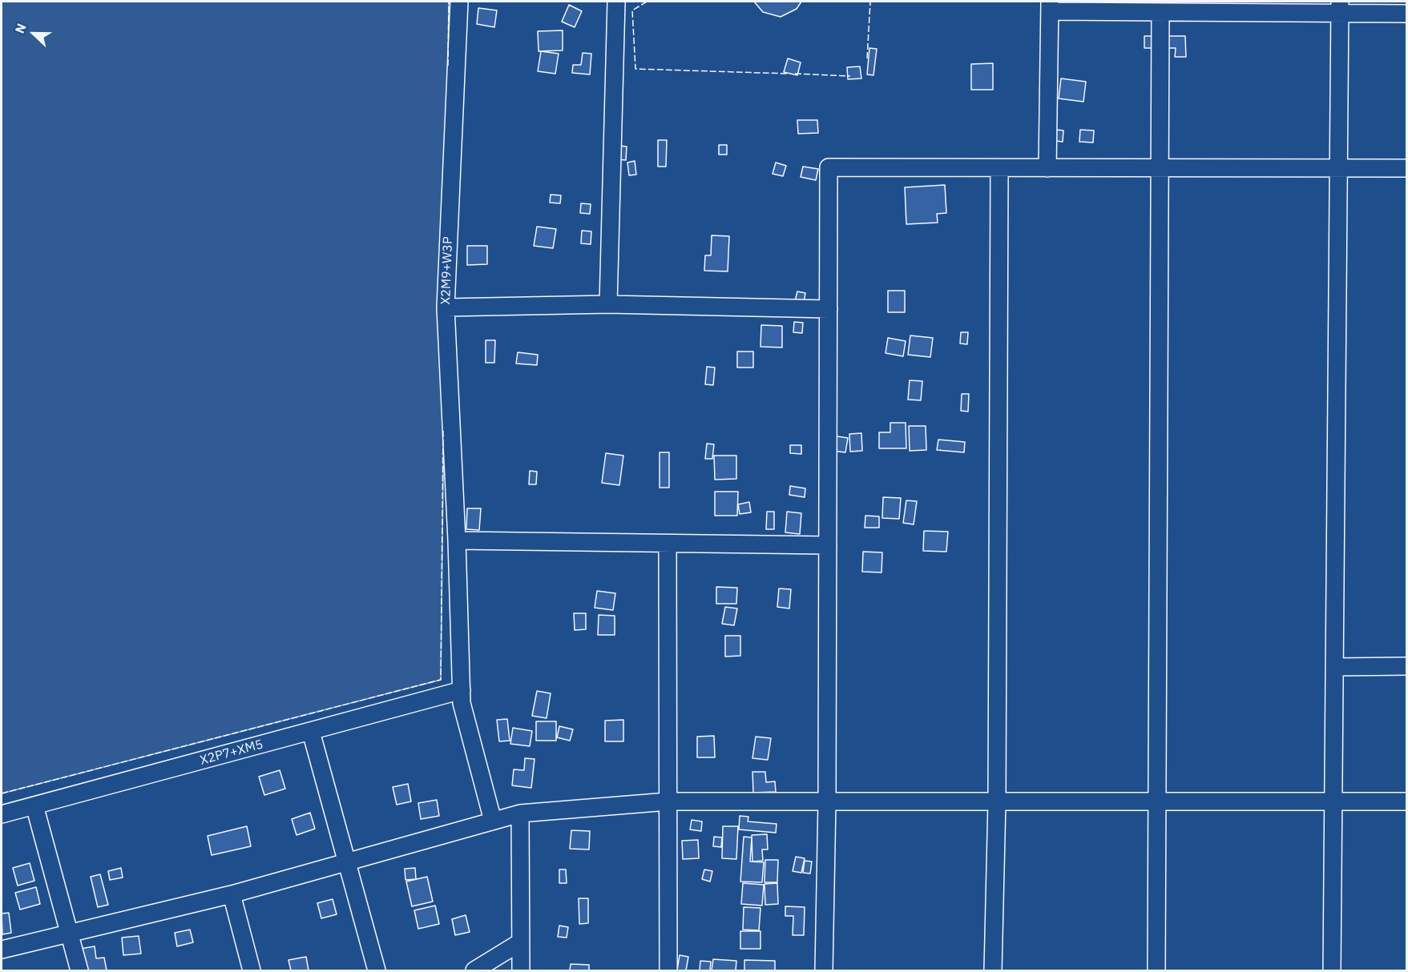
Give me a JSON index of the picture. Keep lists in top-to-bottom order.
{
  "streets": {
    "street": ["X2M9+W3P", "X2P7+XM5"]
  },
  "crossings": [
    ["X2M9+W3P", "X2P7+XM5"]
  ],
  "north": "left"
}
